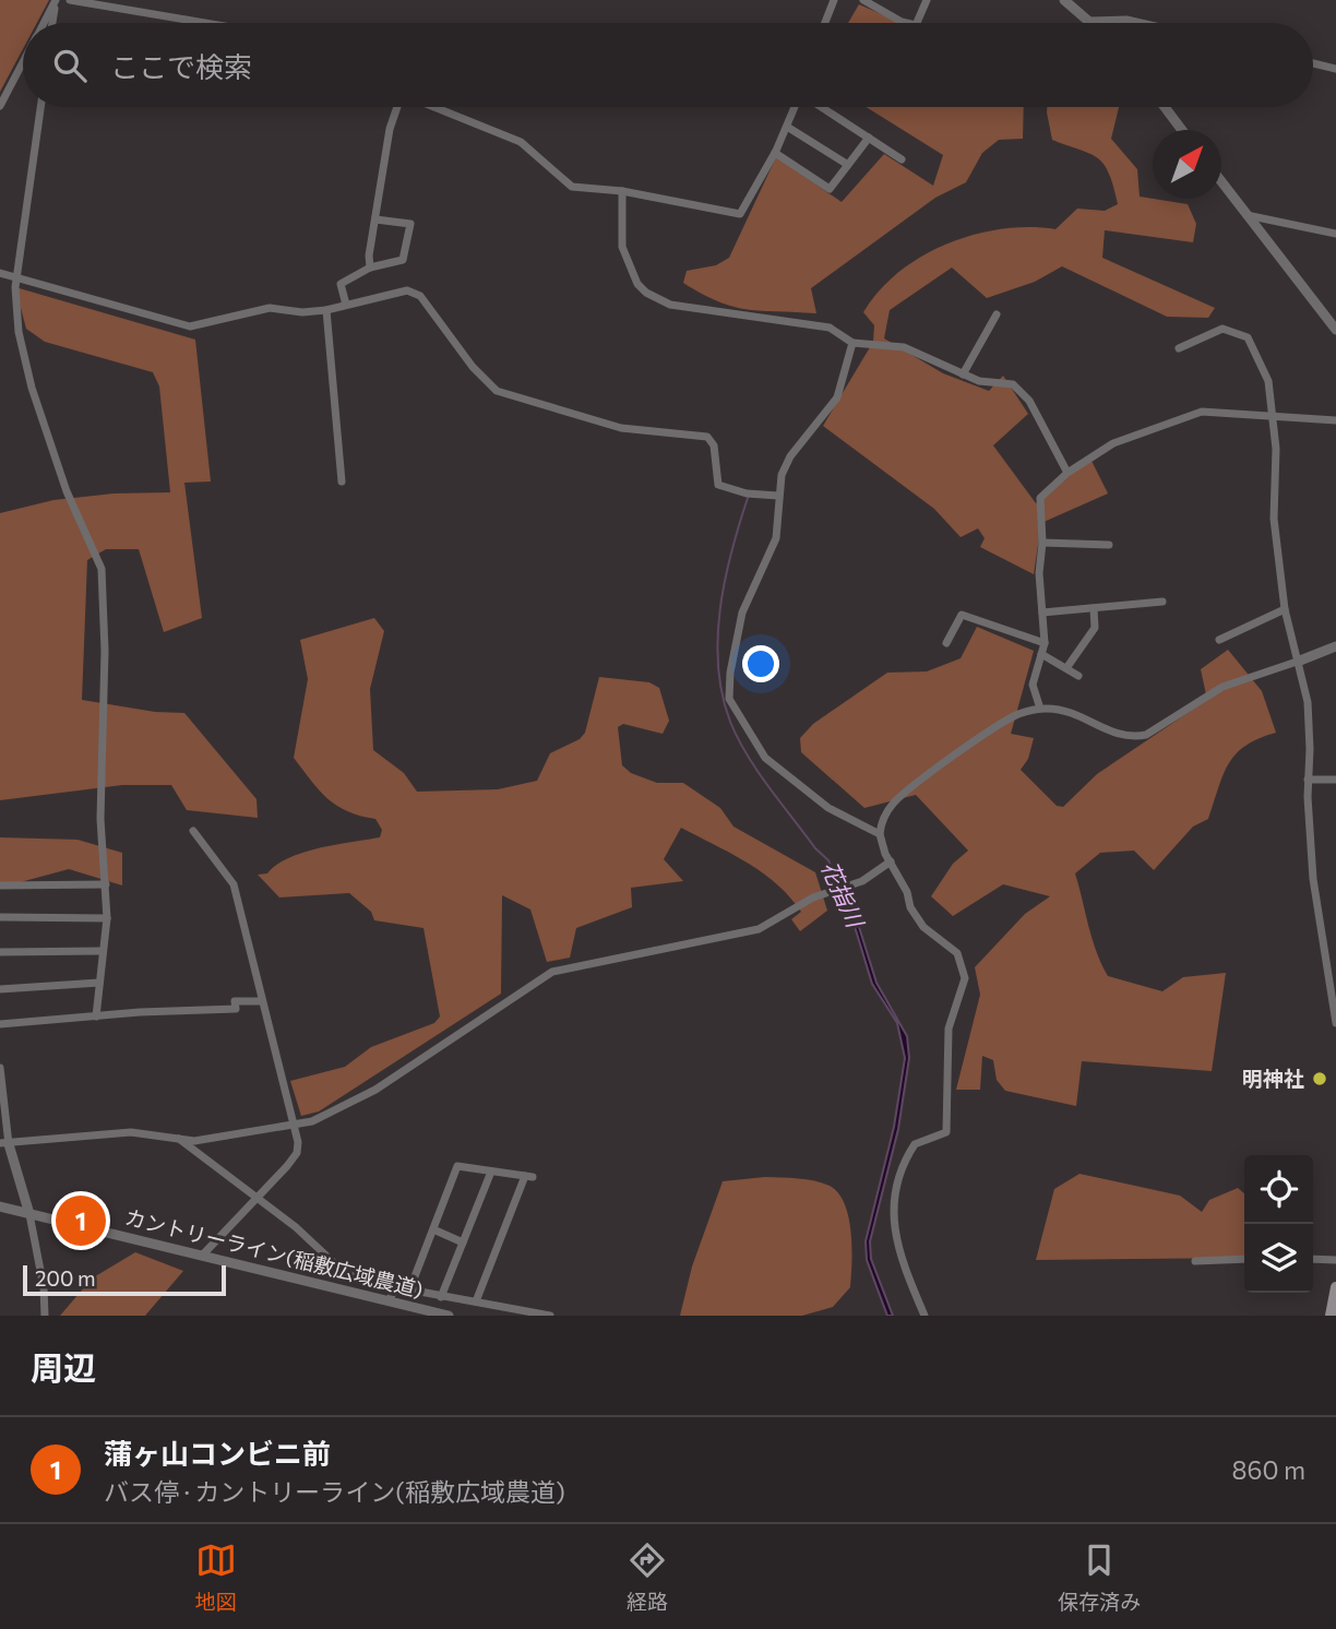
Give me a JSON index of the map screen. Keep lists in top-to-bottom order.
{
  "streets": {
    "street": ["カントリーライン(稲敷広域農道)"]
  },
  "water": ["花指川"],
  "places": ["明神社"],
  "scale_bar": "200 m",
  "north": "top right",
  "page": {
    "search": "ここで検索",
    "pins": "1",
    "scale": "200 m",
    "heading": "周辺",
    "list": [
      {
        "mark": "1",
        "name": "蒲ヶ山コンビニ前",
        "note": "バス停 · カントリーライン(稲敷広域農道)",
        "value": "860 m"
      }
    ],
    "nav": ["地図", "経路", "保存済み"]
  }
}
